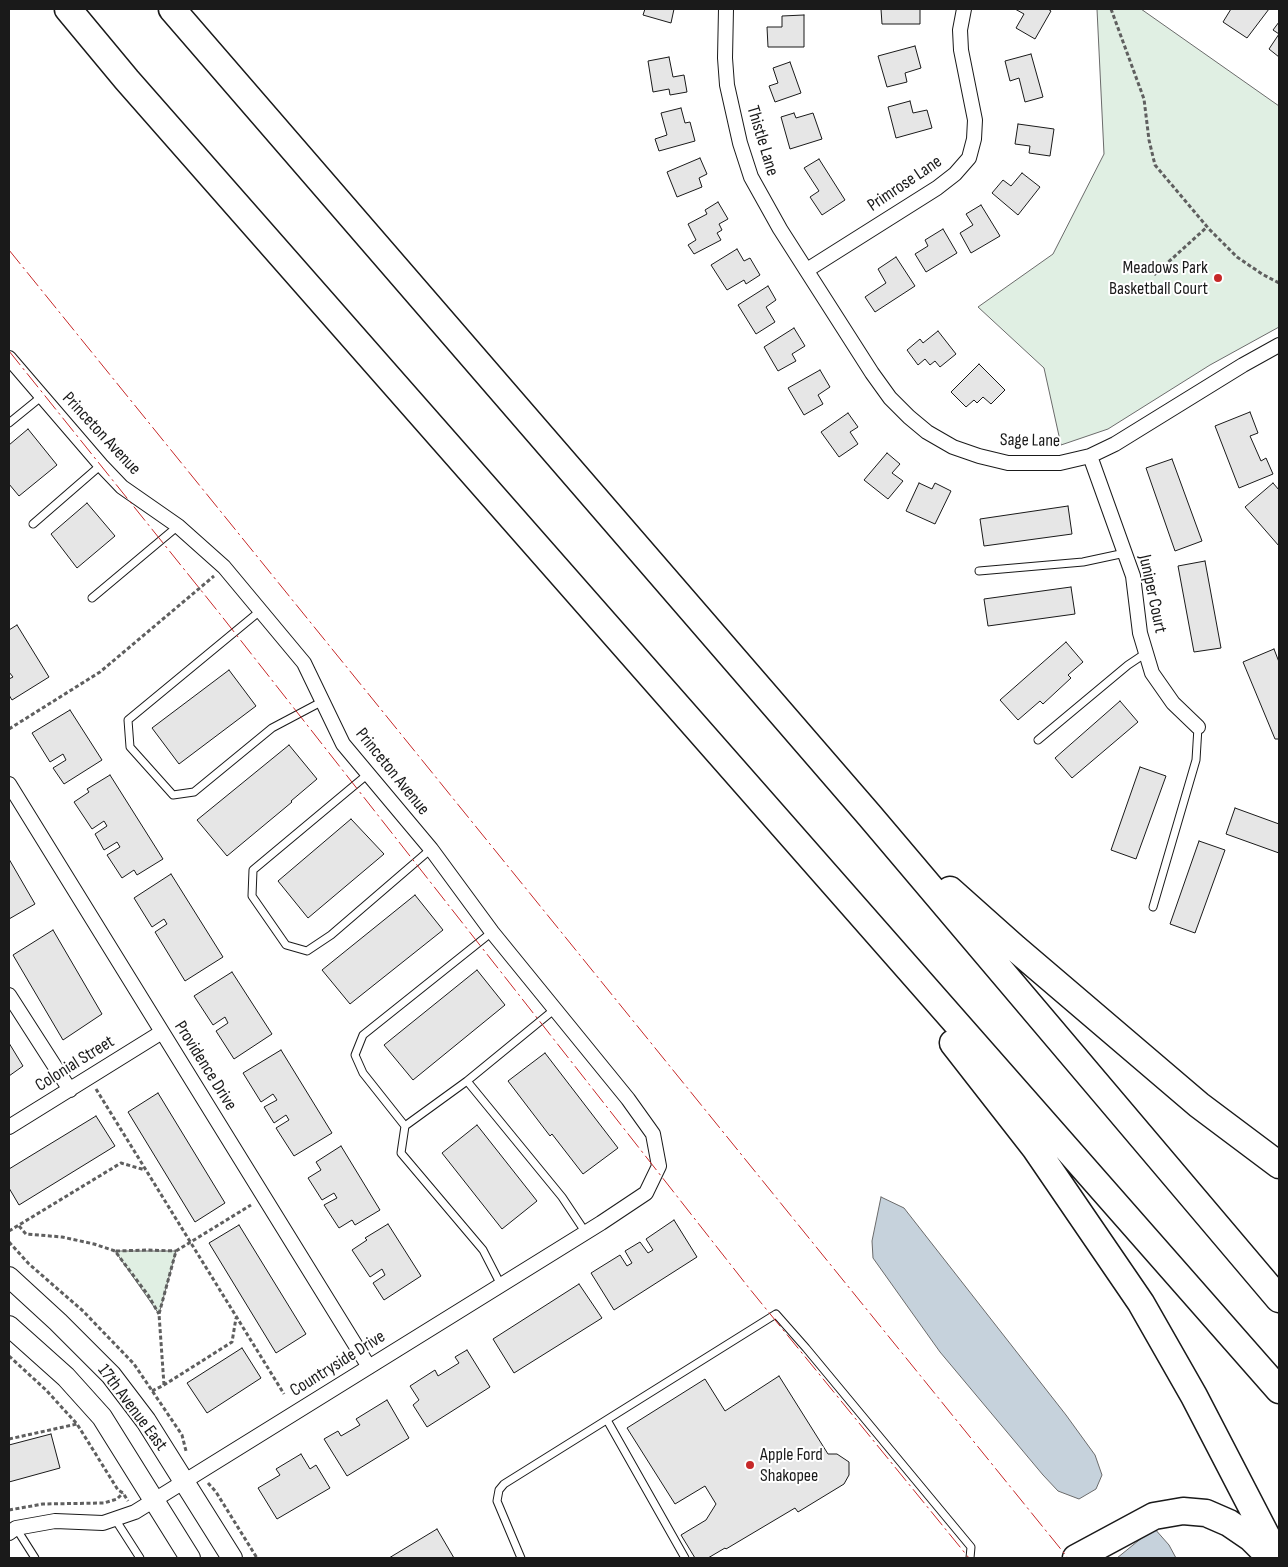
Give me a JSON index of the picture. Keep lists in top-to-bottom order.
{
  "streets": {
    "street": [
      "Thistle Lane",
      "Primrose Lane",
      "Princeton Avenue",
      "Sage Lane",
      "Juniper Court",
      "Colonial Street",
      "Providence Drive",
      "Countryside Drive",
      "17th Avenue East"
    ]
  },
  "crossings": [
    ["Thistle Lane", "Primrose Lane"],
    ["Thistle Lane", "Sage Lane"],
    ["Primrose Lane", "Sage Lane"],
    ["Princeton Avenue", "Countryside Drive"],
    ["Sage Lane", "Juniper Court"],
    ["Colonial Street", "Providence Drive"],
    ["Providence Drive", "Countryside Drive"],
    ["Countryside Drive", "17th Avenue East"]
  ],
  "places": ["Meadows Park Basketball Court", "Apple Ford Shakopee"]
}
